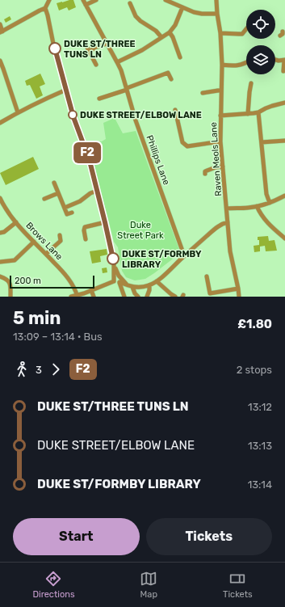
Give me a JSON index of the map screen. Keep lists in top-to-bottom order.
{
  "streets": {
    "street": ["Raven Meols Lane", "Phillips Lane", "Brows Lane"]
  },
  "parks": ["Duke Street Park"],
  "places": ["DUKE ST/THREE TUNS LN", "DUKE STREET/ELBOW LANE", "DUKE ST/FORMBY LIBRARY"],
  "lines": ["bus line F2"],
  "scale_bar": "200 m",
  "page": {
    "on_map": "F2",
    "scale": "200 m",
    "heading": ["5 min", "13:09 – 13:14 · Bus", "£1.80"],
    "legs": ["3", "F2", "2 stops"],
    "list": [
      {
        "name": "DUKE ST/THREE TUNS LN",
        "value": "13:12"
      },
      {
        "name": "DUKE STREET/ELBOW LANE",
        "value": "13:13"
      },
      {
        "name": "DUKE ST/FORMBY LIBRARY",
        "value": "13:14"
      }
    ],
    "buttons": ["Start", "Tickets"],
    "tabs": ["Directions", "Map", "Tickets"]
  }
}
